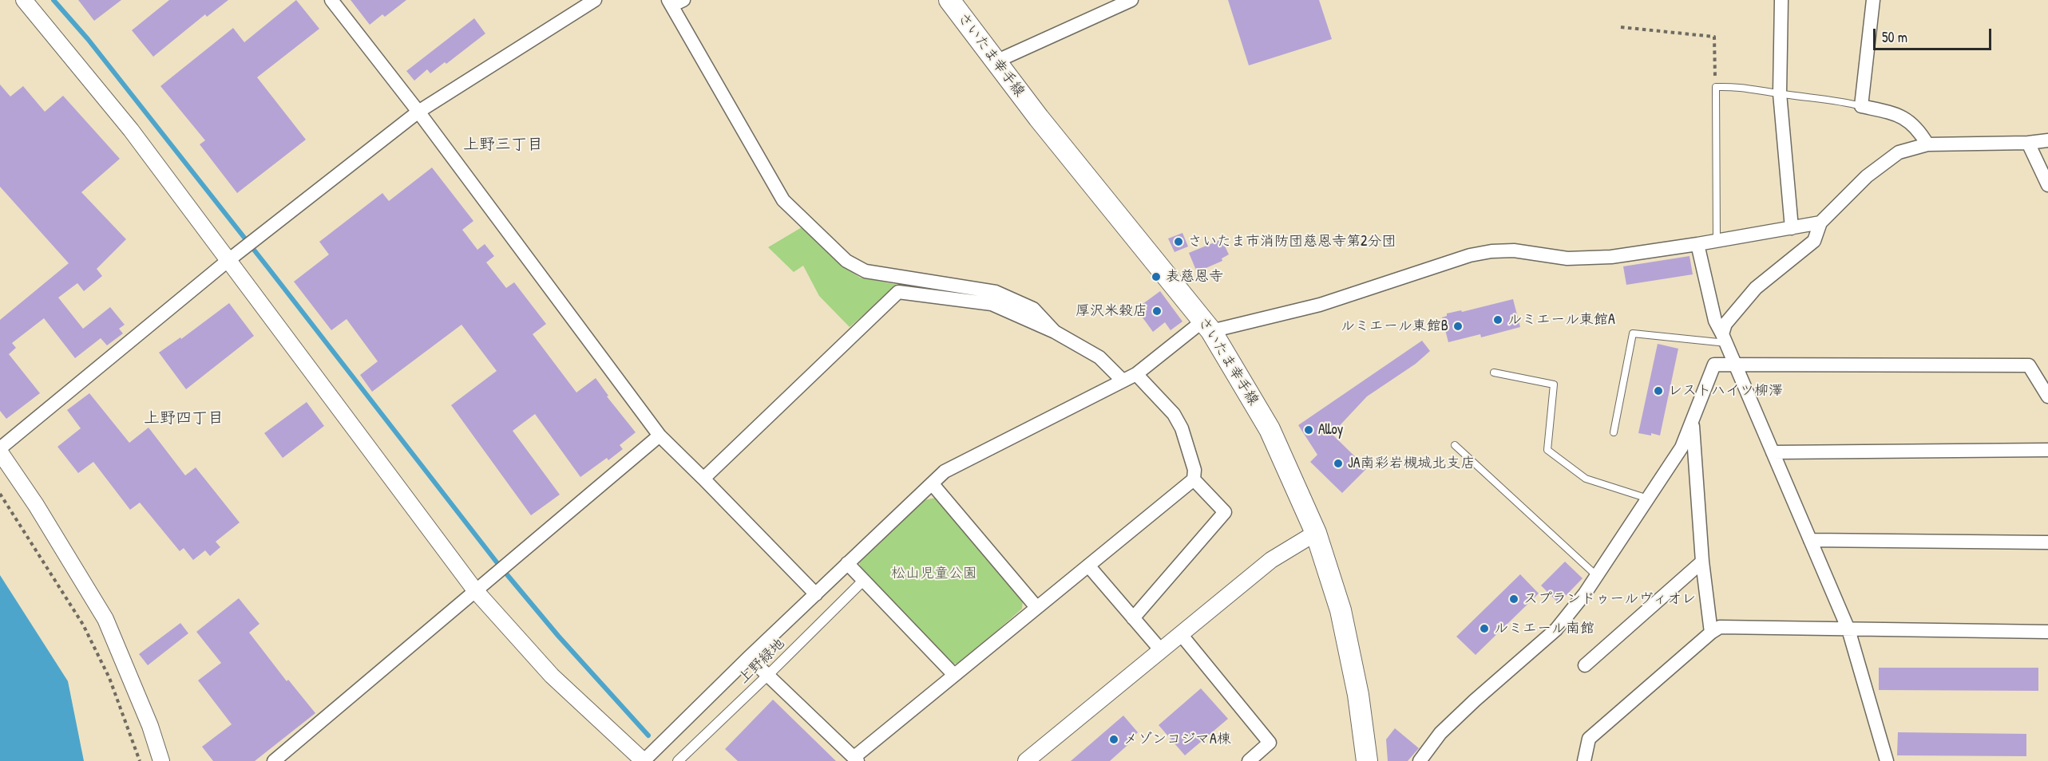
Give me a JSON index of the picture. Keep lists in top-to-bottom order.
{
  "streets": {
    "main road": ["さいたま幸手線"],
    "street": ["上野緑地"]
  },
  "districts": ["上野三丁目", "上野四丁目"],
  "parks": ["松山児童公園"],
  "places": [
    "さいたま市消防団慈恩寺第2分団",
    "表慈恩寺",
    "厚沢米穀店",
    "ルミエール東館A",
    "ルミエール東館B",
    "レストハイツ柳澤",
    "Alloy",
    "JA南彩岩槻城北支店",
    "スプランドゥールヴィオレ",
    "ルミエール南館",
    "メゾンコジマA棟"
  ],
  "scale_bar": "50 m"
}
